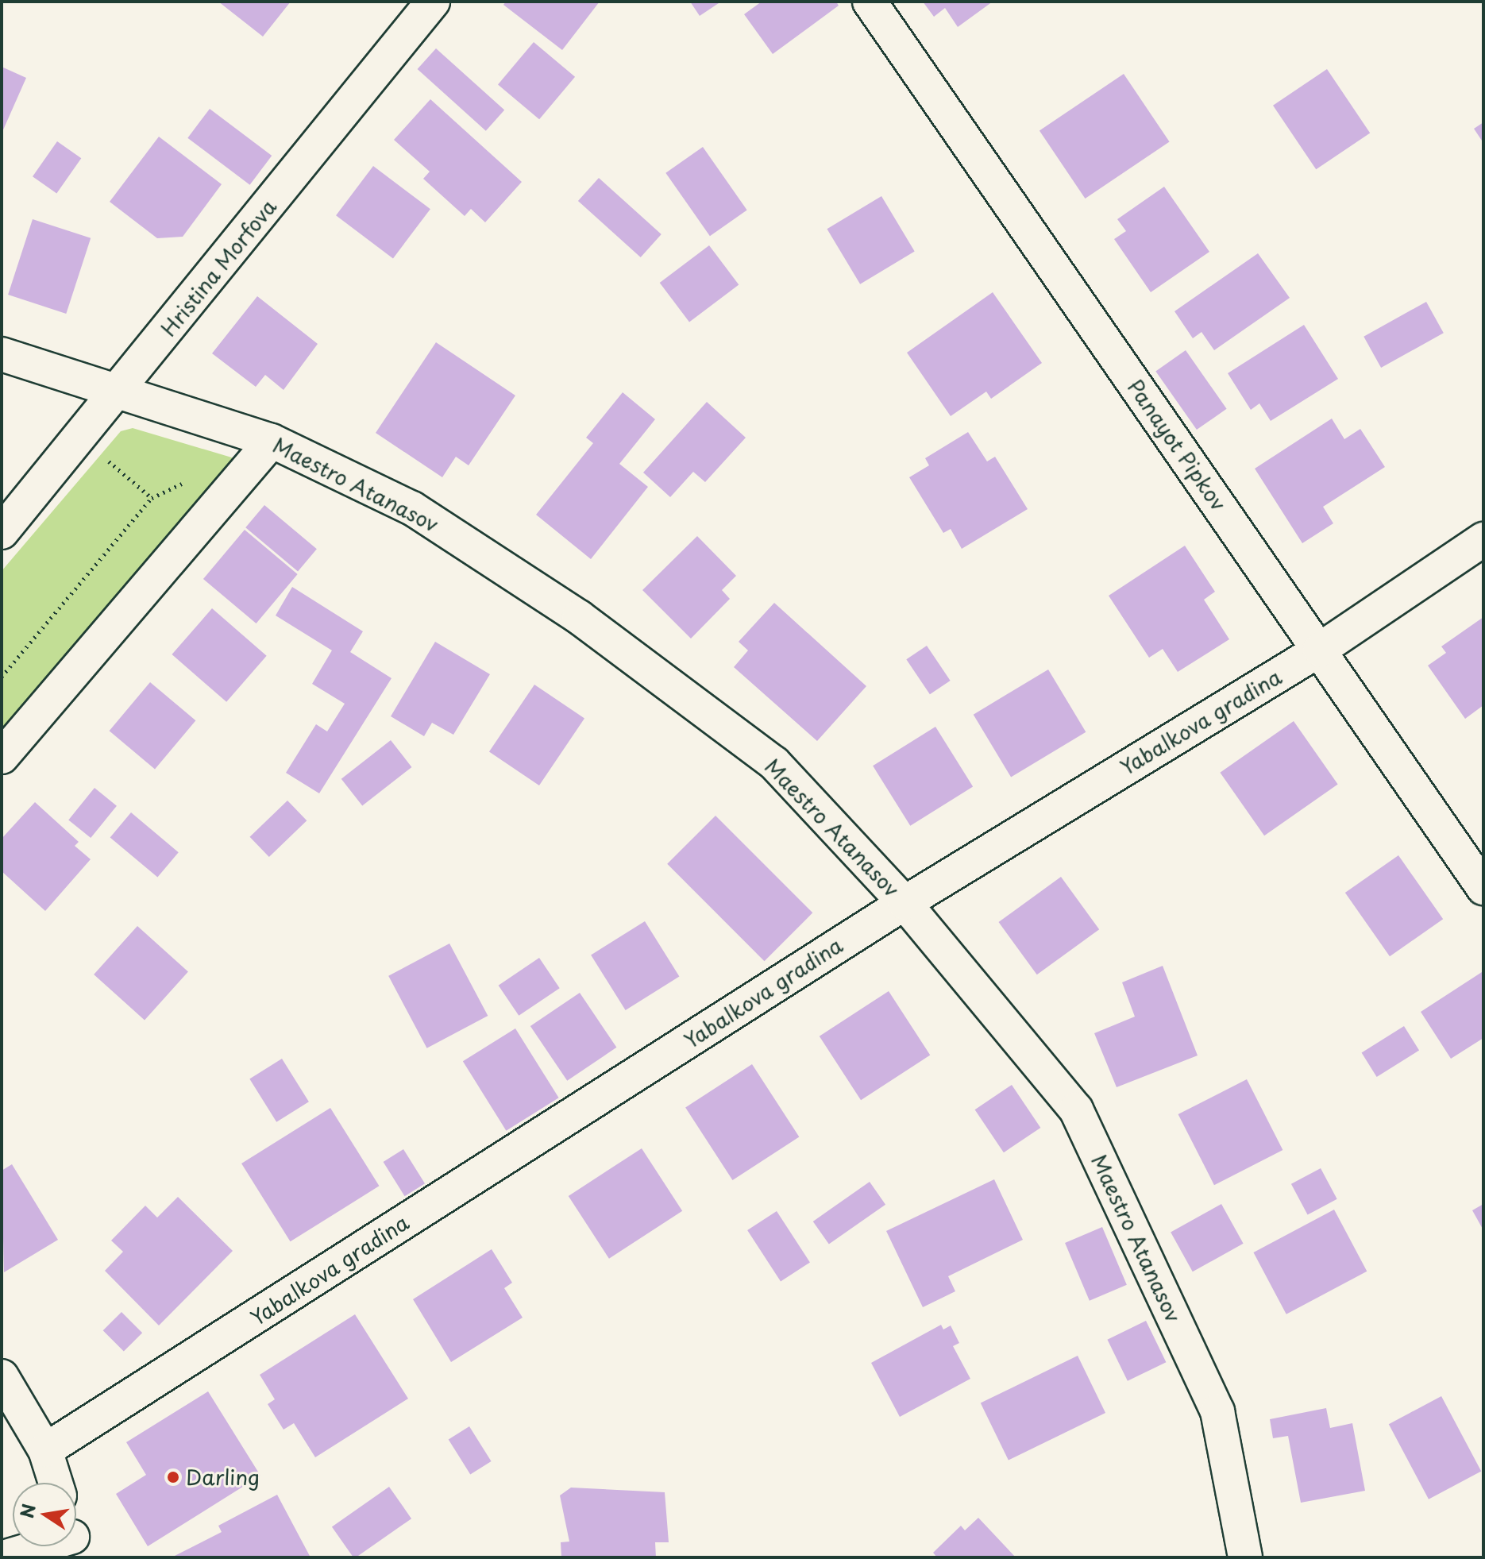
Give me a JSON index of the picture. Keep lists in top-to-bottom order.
{
  "streets": {
    "street": [
      "Hristina Morfova",
      "Panayot Pipkov",
      "Maestro Atanasov",
      "Yabalkova gradina"
    ]
  },
  "crossings": [
    ["Hristina Morfova", "Maestro Atanasov"],
    ["Panayot Pipkov", "Yabalkova gradina"],
    ["Maestro Atanasov", "Yabalkova gradina"]
  ],
  "places": ["Darling"],
  "north": "left"
}
